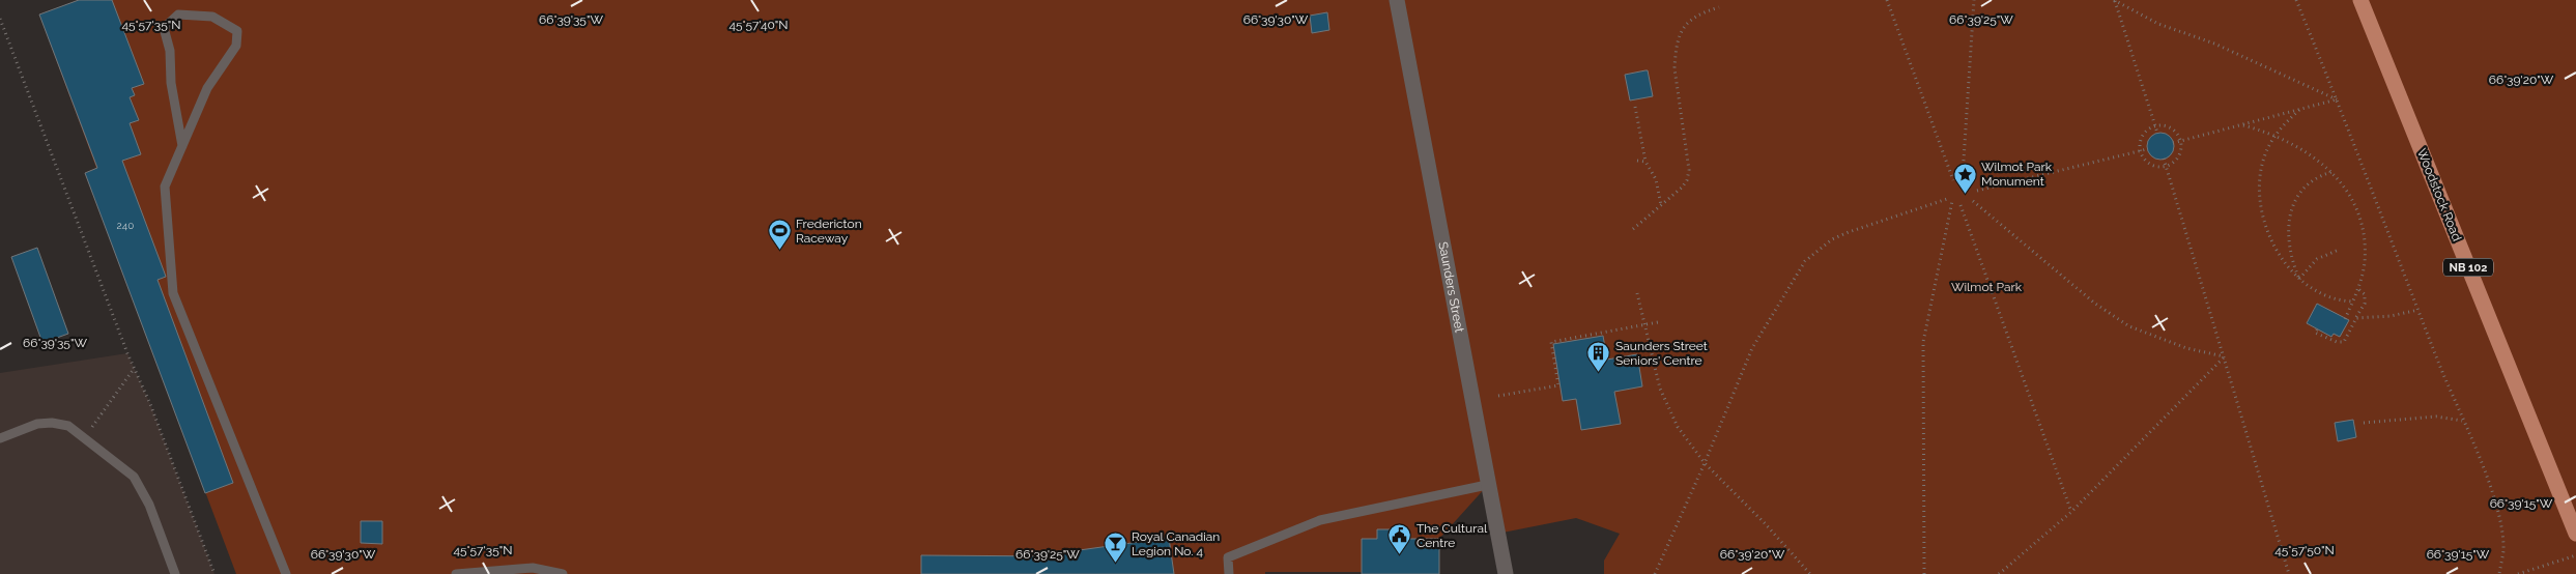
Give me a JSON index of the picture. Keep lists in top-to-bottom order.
{
  "streets": {
    "main road": ["Woodstock Road", "NB 102"],
    "street": ["Saunders Street"]
  },
  "parks": ["Wilmot Park"],
  "places": {
    "place": ["Wilmot Park Monument"],
    "sports": ["Fredericton Raceway"],
    "building": ["Saunders Street Seniors' Centre"],
    "public building": ["The Cultural Centre"],
    "bar": ["Royal Canadian Legion No. 4"]
  },
  "house_numbers": ["240"],
  "coordinates": [
    "66°39'35\"W",
    "66°39'30\"W",
    "66°39'25\"W",
    "45°57'35\"N",
    "45°57'40\"N",
    "66°39'20\"W",
    "66°39'15\"W",
    "45°57'50\"N"
  ]
}
